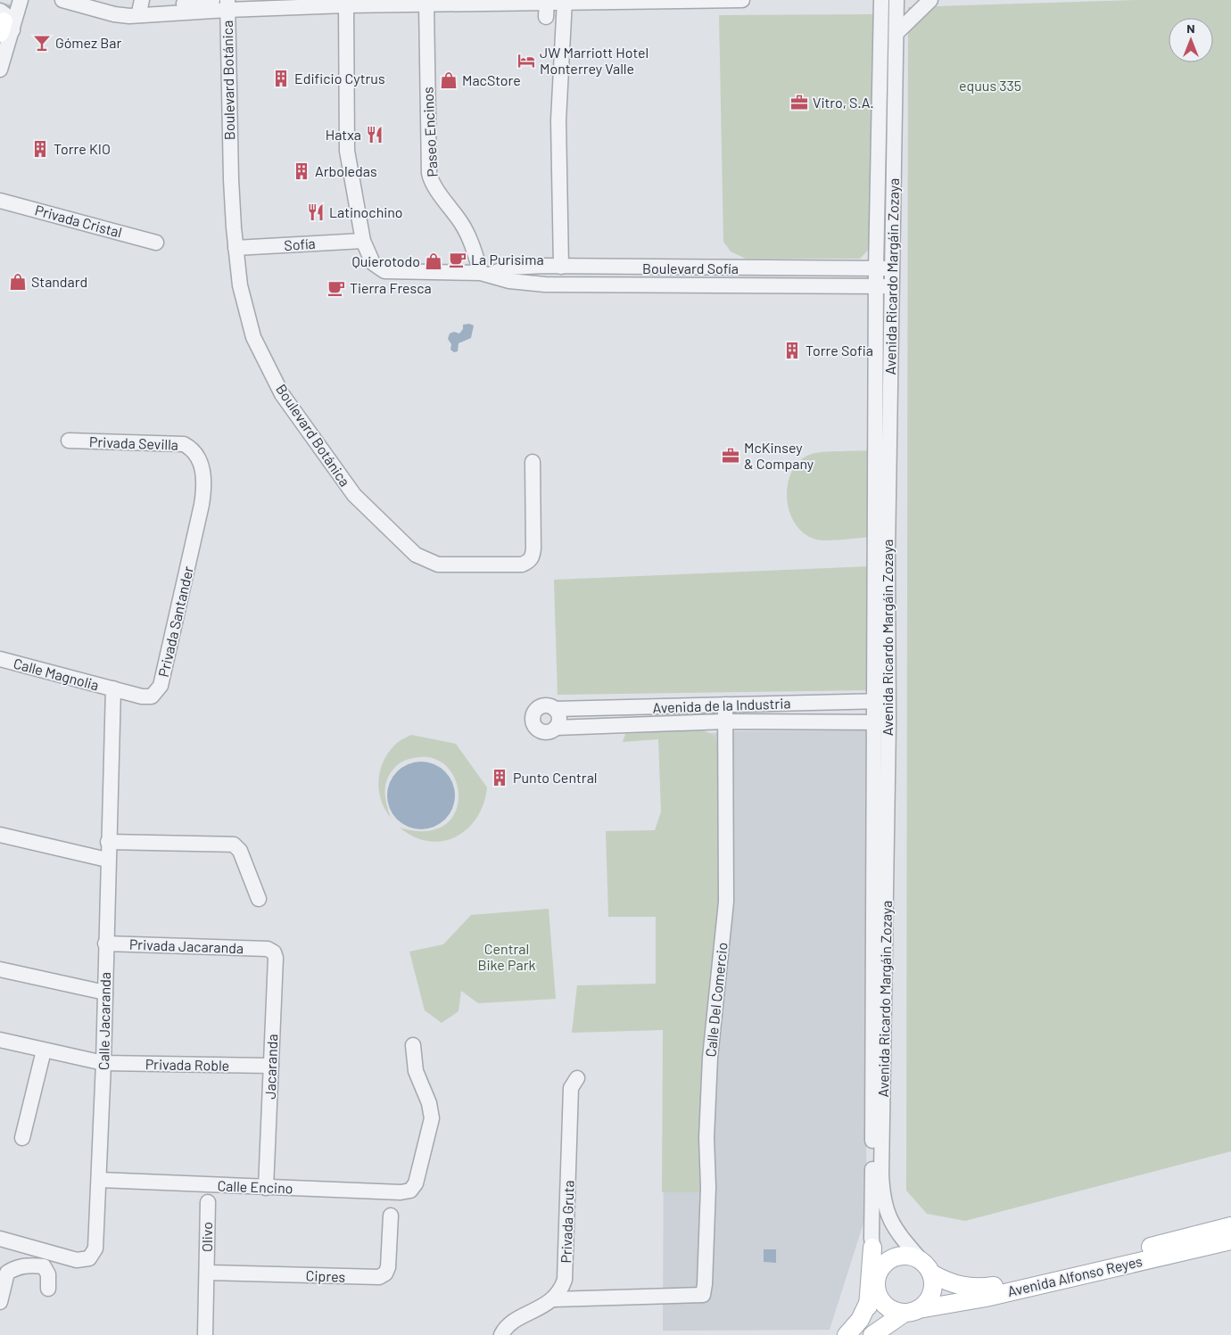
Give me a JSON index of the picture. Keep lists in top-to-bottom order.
{
  "streets": {
    "main road": ["Avenida Alfonso Reyes"],
    "street": [
      "Boulevard Botánica",
      "Paseo Encinos",
      "Privada Cristal",
      "Sofía",
      "Boulevard Sofía",
      "Avenida Ricardo Margáin Zozaya",
      "Privada Sevilla",
      "Privada Santander",
      "Calle Magnolia",
      "Avenida de la Industria",
      "Privada Jacaranda",
      "Calle Del Comercio",
      "Calle Jacaranda",
      "Privada Roble",
      "Jacaranda",
      "Calle Encino",
      "Privada Gruta",
      "Olivo",
      "Cipres"
    ]
  },
  "crossings": [
    ["Boulevard Botánica", "Sofía"],
    ["Paseo Encinos", "Boulevard Sofía"],
    ["Sofía", "Boulevard Sofía"],
    ["Boulevard Sofía", "Avenida Ricardo Margáin Zozaya"],
    ["Avenida Ricardo Margáin Zozaya", "Avenida de la Industria"],
    ["Avenida Ricardo Margáin Zozaya", "Avenida Alfonso Reyes"],
    ["Privada Sevilla", "Privada Santander"],
    ["Privada Santander", "Calle Magnolia"],
    ["Privada Santander", "Calle Jacaranda"],
    ["Calle Magnolia", "Calle Jacaranda"],
    ["Avenida de la Industria", "Calle Del Comercio"],
    ["Privada Jacaranda", "Calle Jacaranda"],
    ["Privada Jacaranda", "Jacaranda"],
    ["Calle Del Comercio", "Privada Gruta"],
    ["Calle Jacaranda", "Privada Roble"],
    ["Calle Jacaranda", "Calle Encino"],
    ["Privada Roble", "Jacaranda"],
    ["Jacaranda", "Calle Encino"],
    ["Olivo", "Cipres"]
  ],
  "parks": ["equus 335", "Central Bike Park"],
  "places": {
    "bar": ["Gómez Bar"],
    "hotel": ["JW Marriott Hotel Monterrey Valle"],
    "building": [
      "Edificio Cytrus",
      "Torre KIO",
      "Arboledas",
      "Torre Sofia",
      "Punto Central"
    ],
    "shop": ["MacStore", "Quierotodo", "Standard"],
    "office": ["Vitro, S.A.", "McKinsey & Company"],
    "restaurant": ["Hatxa", "Latinochino"],
    "cafe": ["La Purisima", "Tierra Fresca"]
  },
  "north": "top"
}
